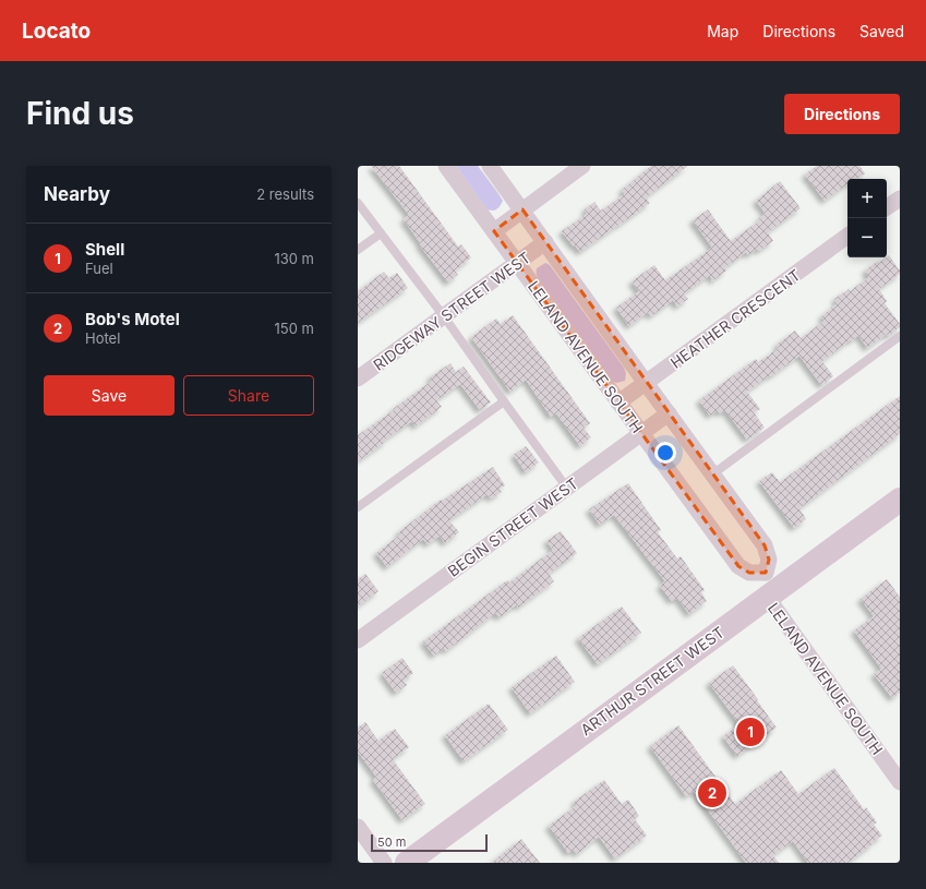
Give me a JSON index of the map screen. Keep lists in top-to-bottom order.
{
  "streets": {
    "main road": ["ARTHUR STREET WEST"],
    "street": [
      "RIDGEWAY STREET WEST",
      "HEATHER CRESCENT",
      "LELAND AVENUE SOUTH",
      "BEGIN STREET WEST"
    ]
  },
  "crossings": [
    ["RIDGEWAY STREET WEST", "LELAND AVENUE SOUTH"],
    ["HEATHER CRESCENT", "LELAND AVENUE SOUTH"],
    ["LELAND AVENUE SOUTH", "BEGIN STREET WEST"],
    ["LELAND AVENUE SOUTH", "ARTHUR STREET WEST"]
  ],
  "scale_bar": "50 m",
  "page": {
    "header": "Locato",
    "nav": ["Map", "Directions", "Saved"],
    "buttons": [
      "Directions",
      ["Save", "Share"]
    ],
    "title": "Find us",
    "heading": ["Nearby", "2 results"],
    "map_buttons": ["+", "−"],
    "list": [
      {
        "mark": "1",
        "name": "Shell",
        "note": "Fuel",
        "value": "130 m"
      },
      {
        "mark": "2",
        "name": "Bob's Motel",
        "note": "Hotel",
        "value": "150 m"
      }
    ],
    "pins": ["1", "2"],
    "scale": "50 m"
  }
}
